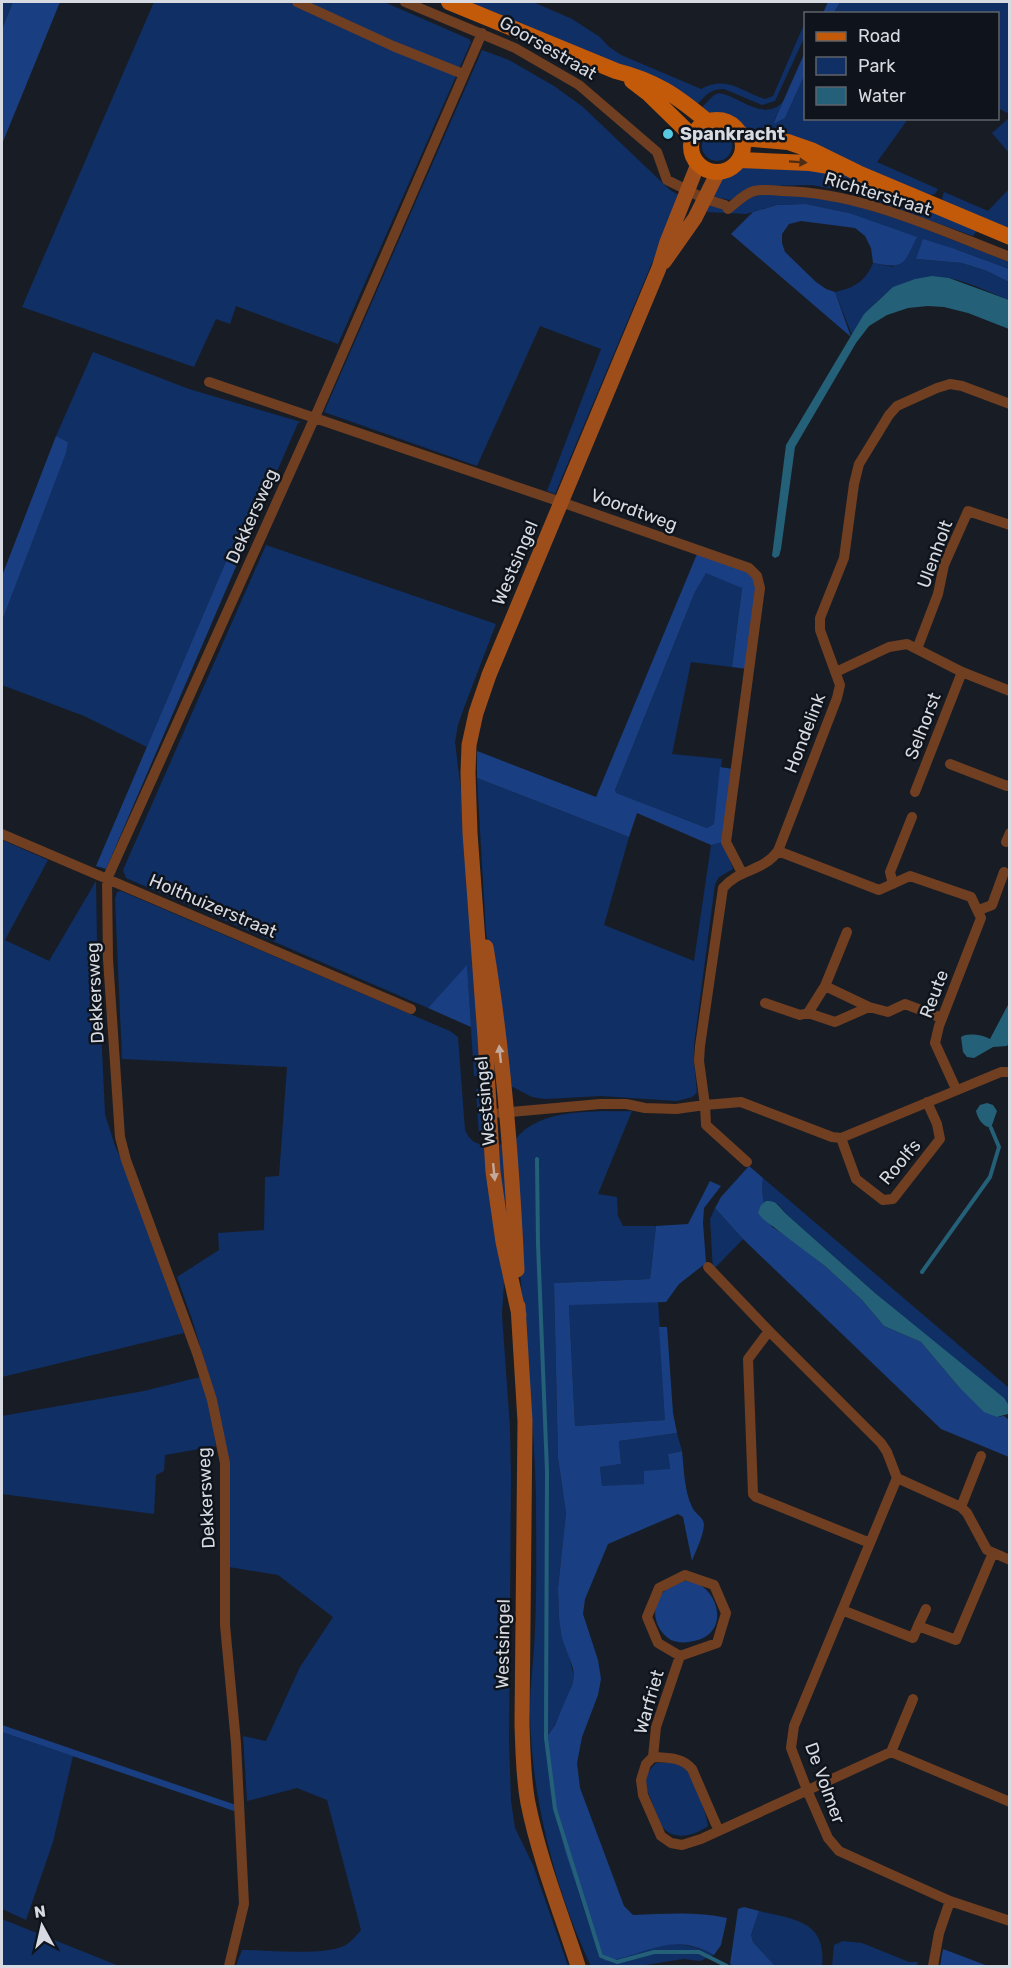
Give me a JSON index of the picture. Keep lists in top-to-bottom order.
{
  "streets": {
    "main road": ["Goorsestraat", "Westsingel"],
    "street": [
      "Richterstraat",
      "Voordtweg",
      "Dekkersweg",
      "Ulenholt",
      "Selhorst",
      "Hondelink",
      "Holthuizerstraat",
      "Reute",
      "Roolfs",
      "Warfriet",
      "De Volmer"
    ]
  },
  "crossings": [
    ["Goorsestraat", "Richterstraat"],
    ["Goorsestraat", "Dekkersweg"],
    ["Goorsestraat", "Westsingel"],
    ["Richterstraat", "Westsingel"],
    ["Voordtweg", "Dekkersweg"],
    ["Voordtweg", "Westsingel"],
    ["Dekkersweg", "Holthuizerstraat"]
  ],
  "places": ["Spankracht"],
  "legend": ["Road", "Park", "Water"],
  "north": "top"
}
